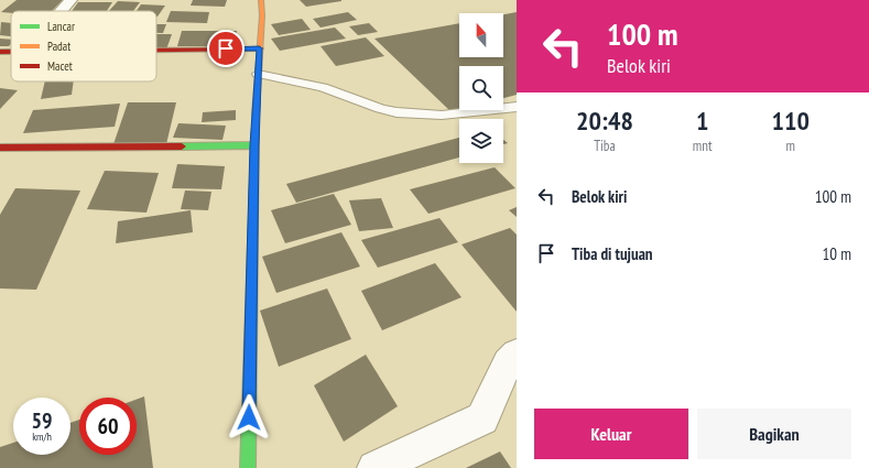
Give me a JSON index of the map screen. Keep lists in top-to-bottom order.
{
  "legend": ["Lancar", "Padat", "Macet"],
  "north": "top",
  "page": {
    "turn": ["100 m", "Belok kiri"],
    "eta": [
      "20:48",
      "Tiba",
      "1",
      "mnt",
      "110",
      "m"
    ],
    "list": [
      {
        "name": "Belok kiri",
        "value": "100 m"
      },
      {
        "name": "Tiba di tujuan",
        "value": "10 m"
      }
    ],
    "speed": "59 km/h",
    "limit": "60",
    "buttons": ["Keluar", "Bagikan"]
  }
}
